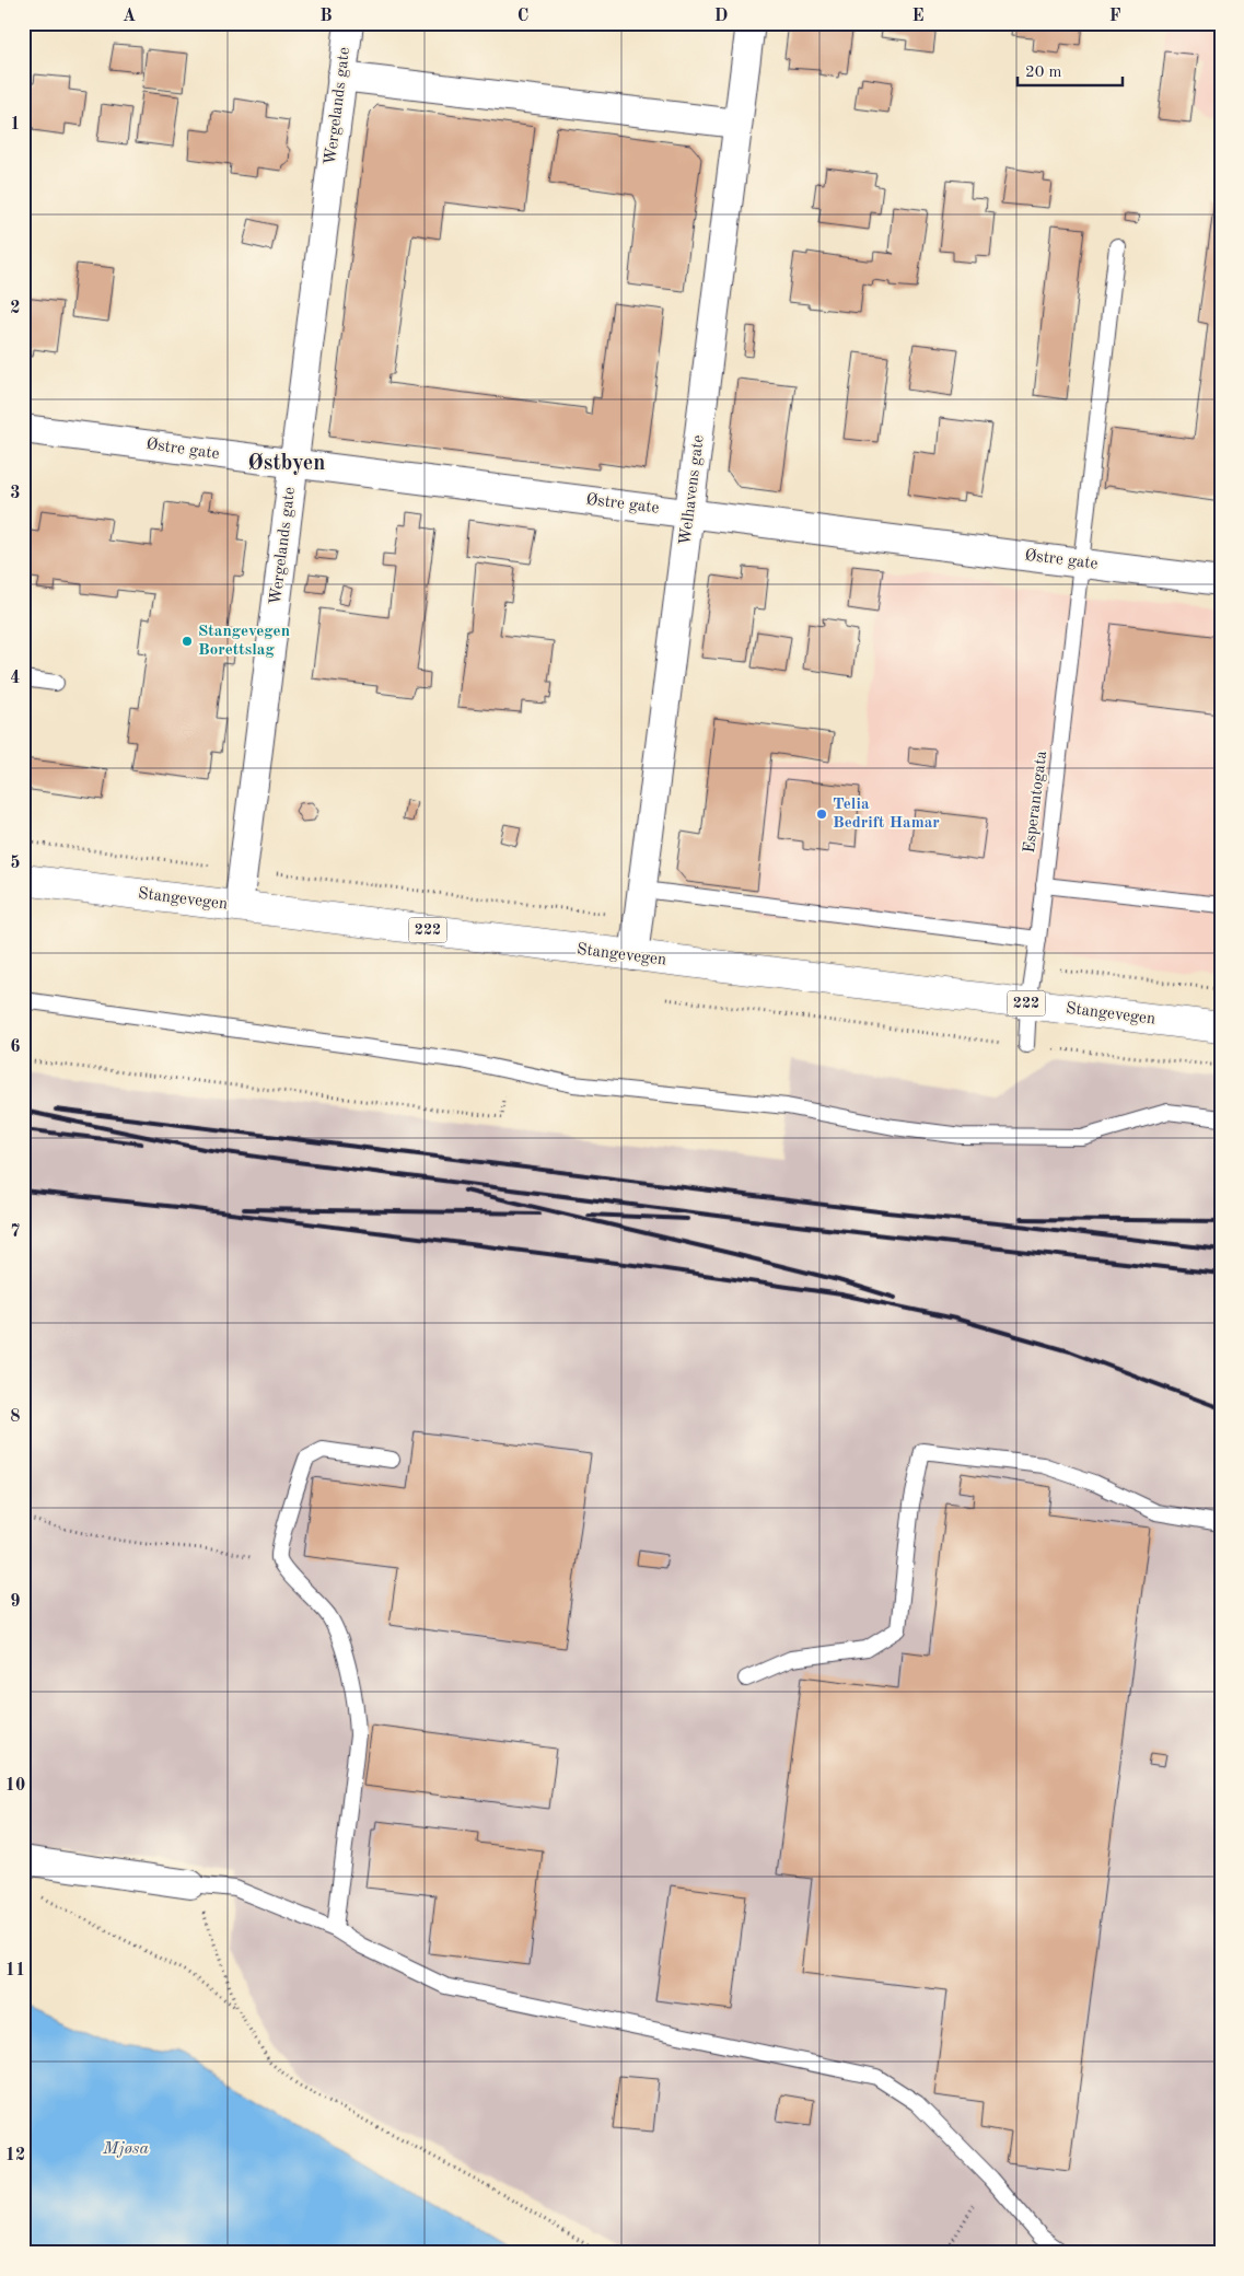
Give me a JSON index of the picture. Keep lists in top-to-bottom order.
{
  "streets": {
    "main road": ["Stangevegen", "222"],
    "street": ["Wergelands gate", "Østre gate", "Welhavens gate"],
    "lane": ["Esperantogata"]
  },
  "crossings": [
    ["Wergelands gate", "Østre gate"],
    ["Wergelands gate", "Stangevegen"],
    ["Østre gate", "Welhavens gate"],
    ["Østre gate", "Esperantogata"],
    ["Welhavens gate", "Stangevegen"],
    ["Esperantogata", "Stangevegen"]
  ],
  "districts": ["Østbyen"],
  "water": ["Mjøsa"],
  "places": ["Stangevegen Borettslag", "Telia Bedrift Hamar"],
  "scale_bar": "20 m",
  "grid": {
    "columns": [
      "A",
      "B",
      "C",
      "D",
      "E",
      "F"
    ],
    "rows": [
      "1",
      "2",
      "3",
      "4",
      "5",
      "6",
      "7",
      "8",
      "9",
      "10",
      "11",
      "12"
    ]
  }
}
